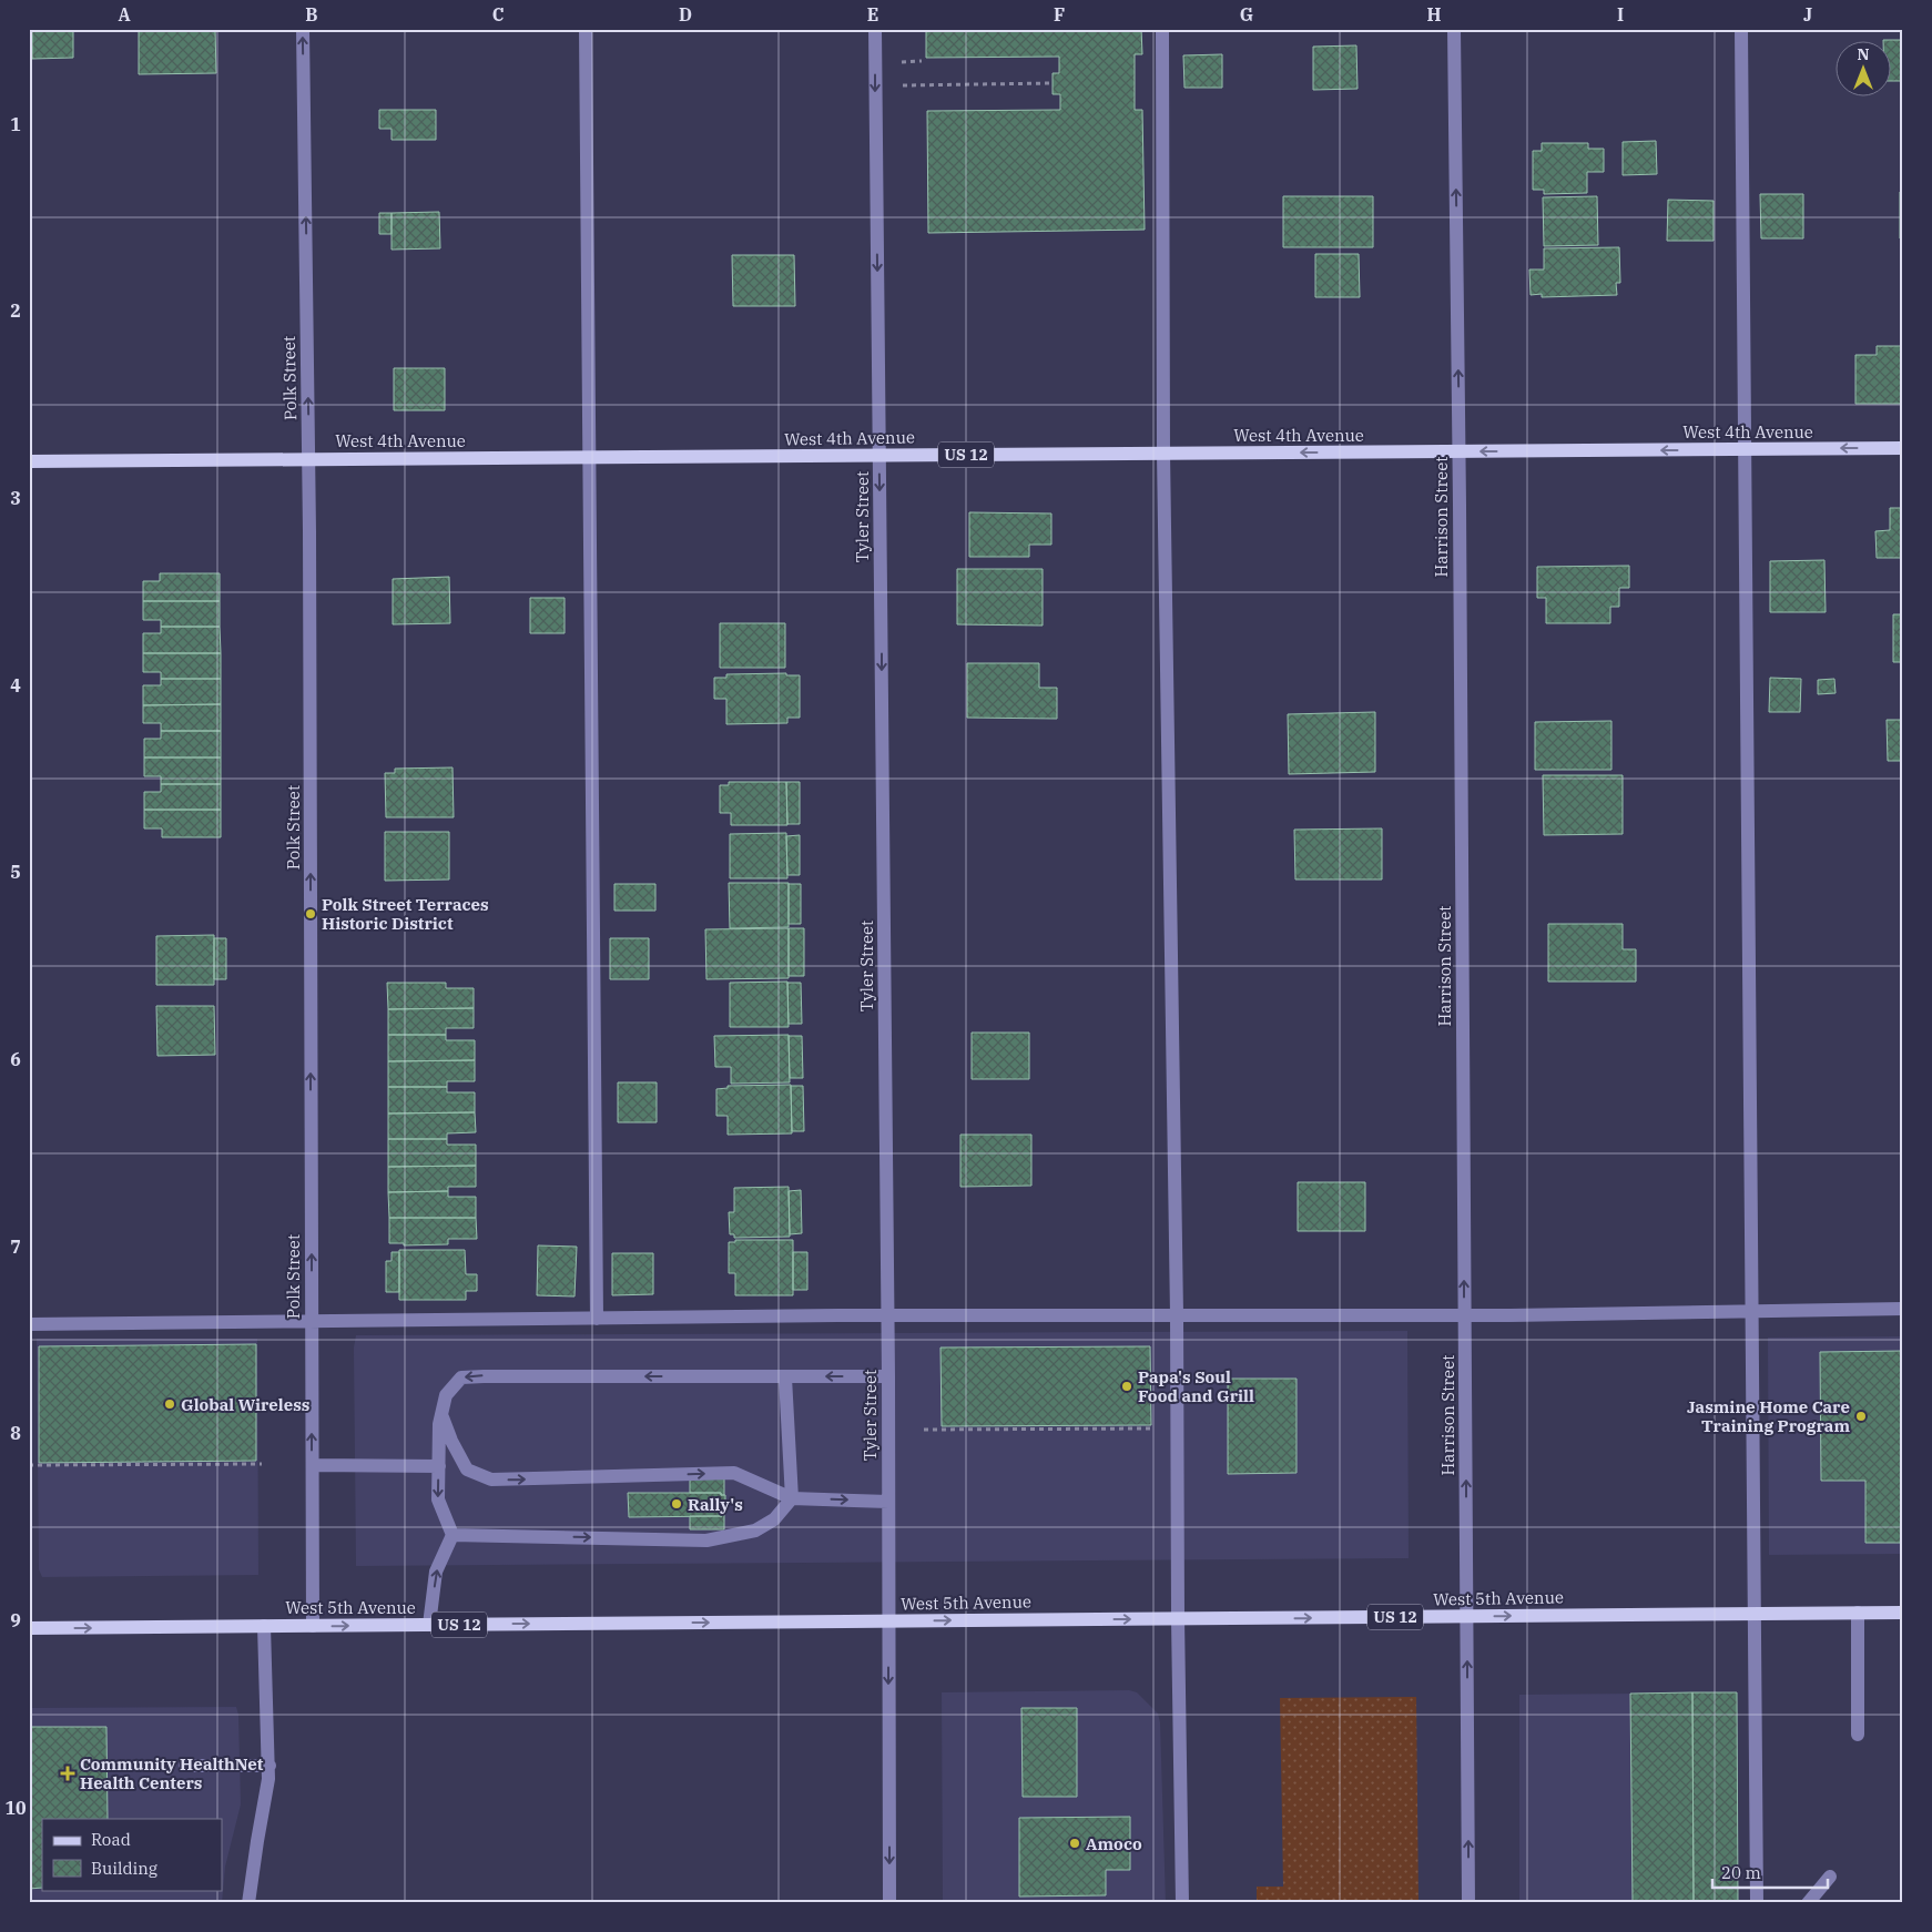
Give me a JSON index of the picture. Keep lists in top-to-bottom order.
{
  "streets": {
    "main road": ["West 4th Avenue", "US 12", "West 5th Avenue"],
    "street": ["Polk Street", "Tyler Street", "Harrison Street"]
  },
  "crossings": [
    ["Polk Street", "West 4th Avenue"],
    ["Polk Street", "West 5th Avenue"],
    ["West 4th Avenue", "Tyler Street"],
    ["West 4th Avenue", "Harrison Street"],
    ["Tyler Street", "West 5th Avenue"],
    ["Harrison Street", "West 5th Avenue"]
  ],
  "one_way": [
    "Polk Street",
    "West 4th Avenue",
    "Tyler Street",
    "Harrison Street",
    "West 5th Avenue"
  ],
  "places": {
    "other": [
      "Polk Street Terraces Historic District",
      "Papa's Soul Food and Grill",
      "Global Wireless",
      "Jasmine Home Care Training Program",
      "Rally's",
      "Amoco"
    ],
    "health": ["Community HealthNet Health Centers"]
  },
  "legend": ["Road", "Building"],
  "scale_bar": "20 m",
  "north": "top",
  "grid": {
    "columns": [
      "A",
      "B",
      "C",
      "D",
      "E",
      "F",
      "G",
      "H",
      "I",
      "J"
    ],
    "rows": [
      "1",
      "2",
      "3",
      "4",
      "5",
      "6",
      "7",
      "8",
      "9",
      "10"
    ]
  }
}
